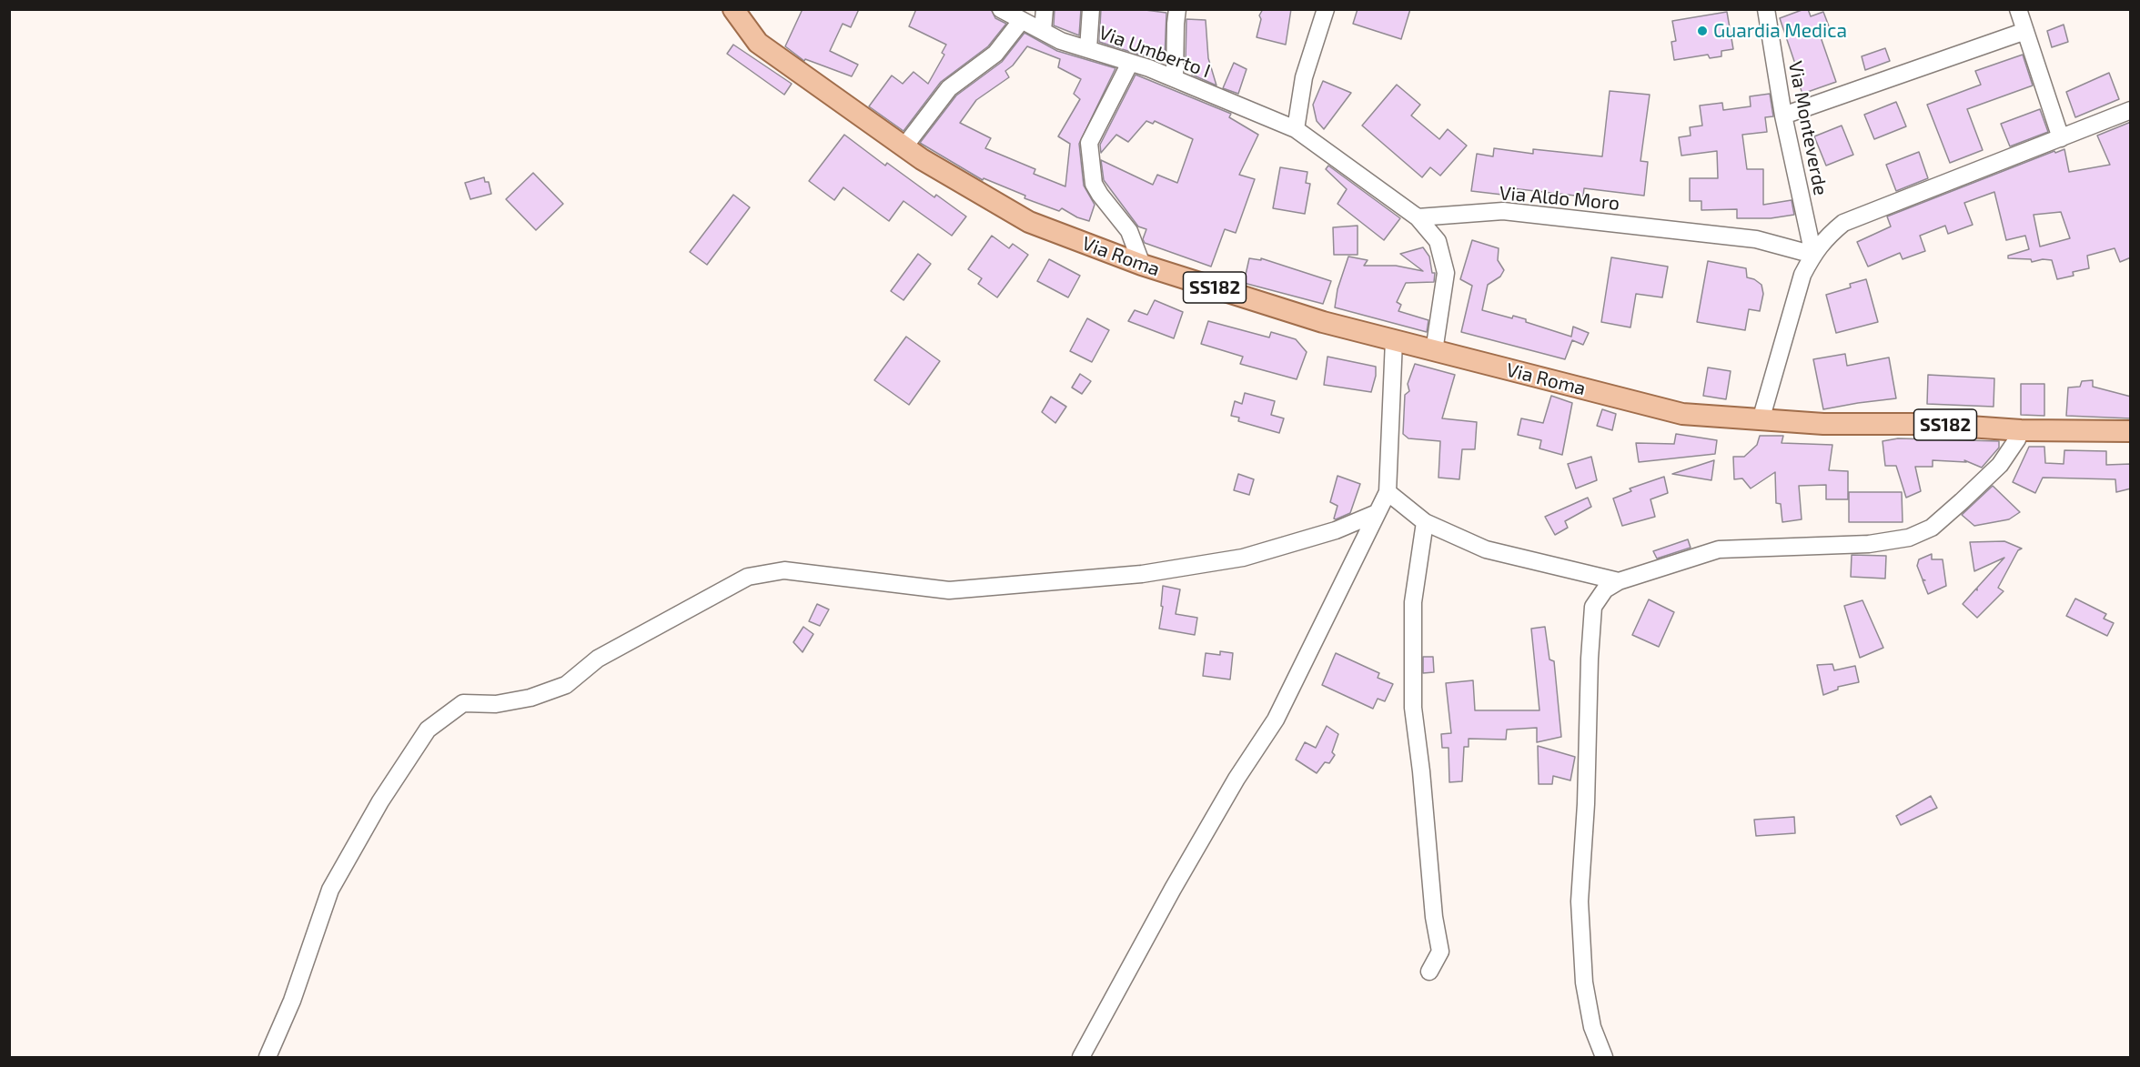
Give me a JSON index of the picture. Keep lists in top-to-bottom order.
{
  "streets": {
    "main road": ["Via Roma", "SS182"],
    "street": ["Via Umberto I", "Via Monteverde", "Via Aldo Moro"]
  },
  "crossings": [
    ["Via Monteverde", "Via Aldo Moro"],
    ["Via Roma", "SS182"]
  ],
  "places": ["Guardia Medica"]
}
